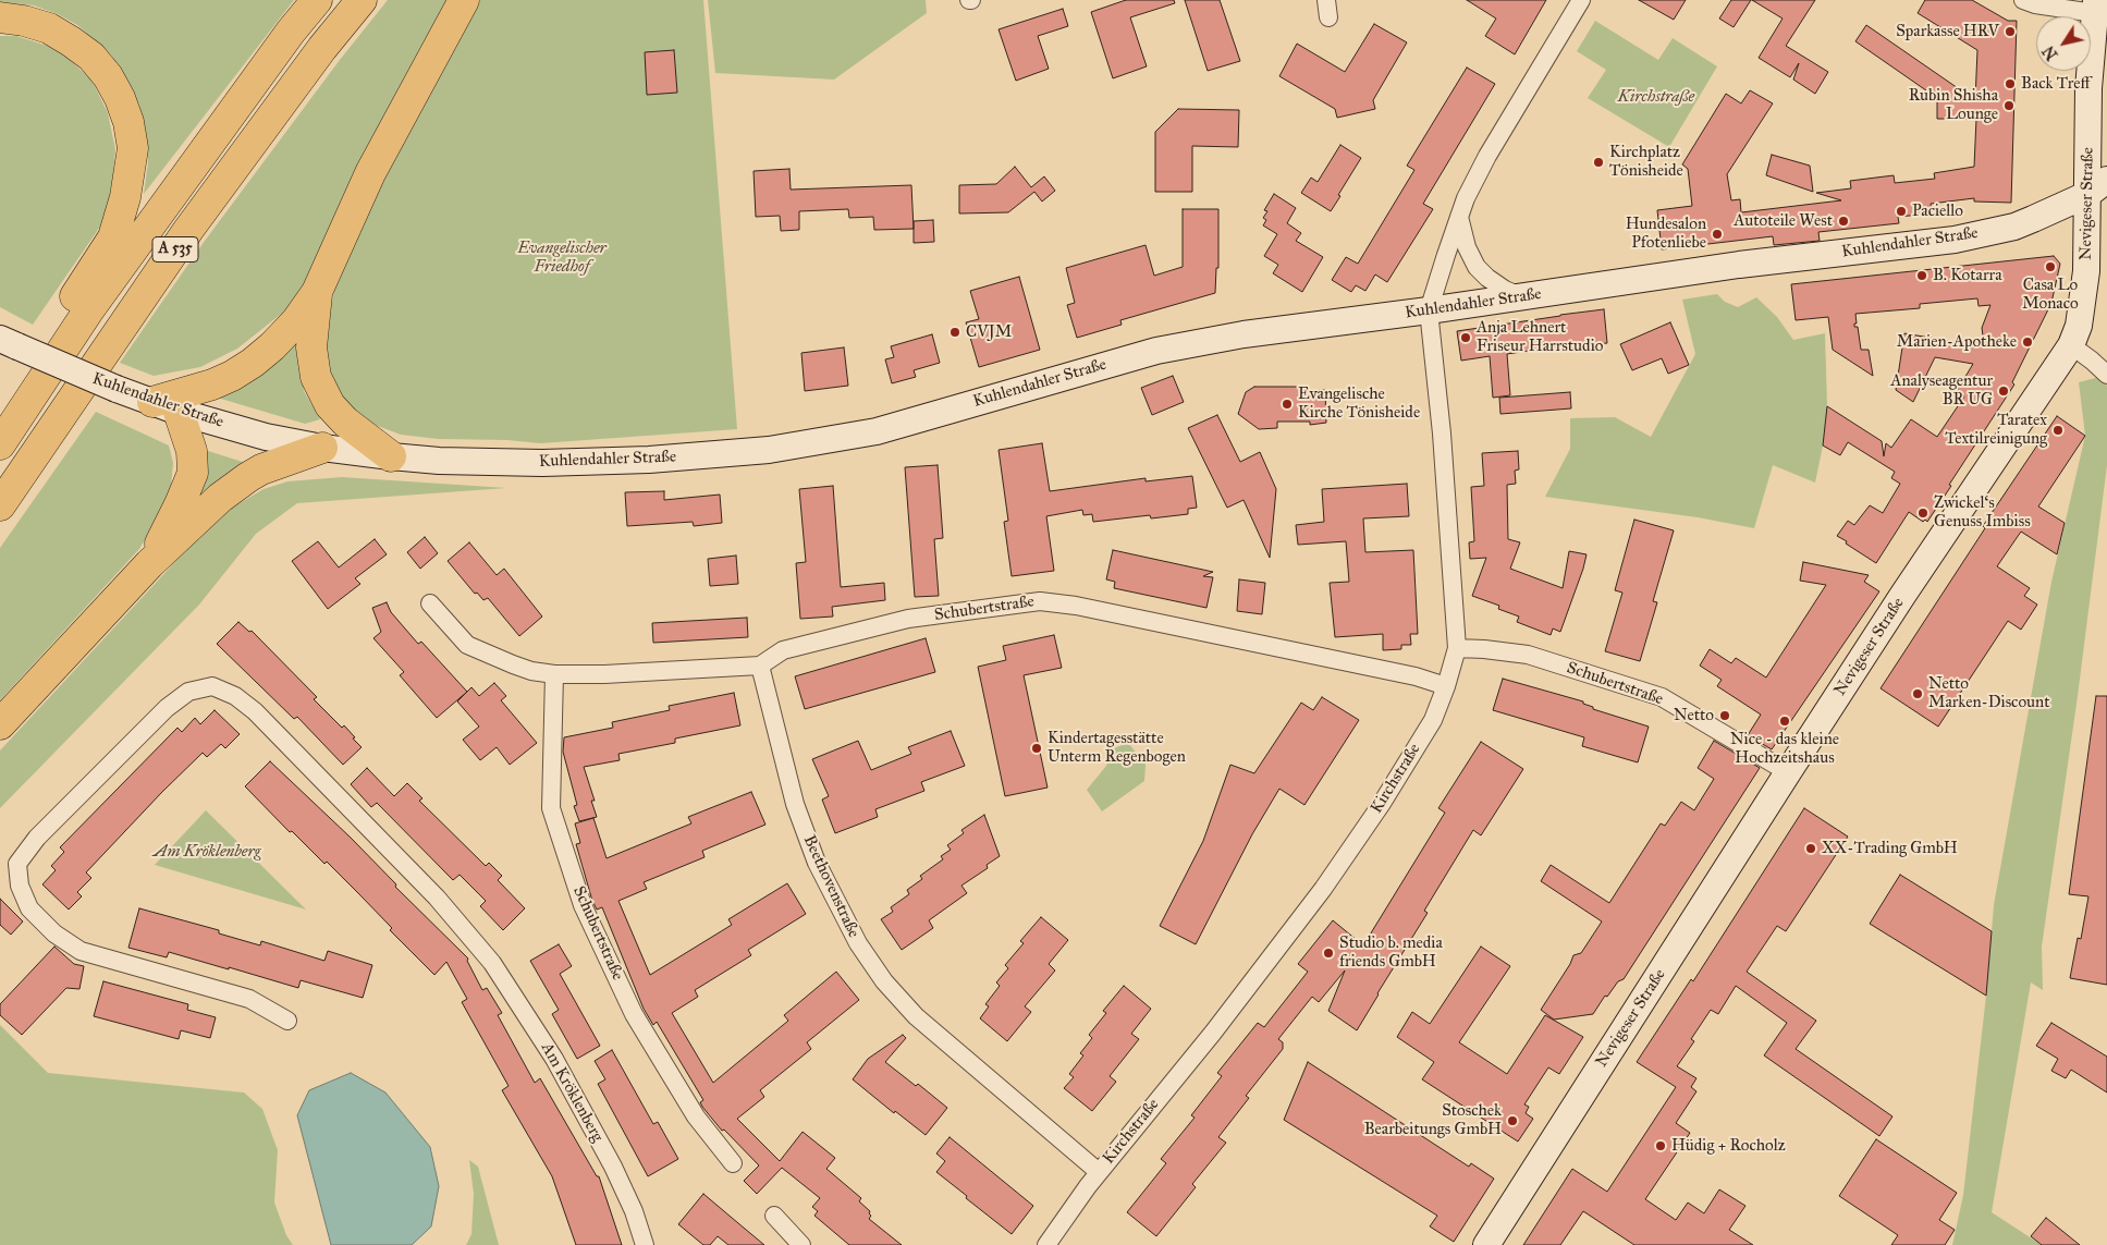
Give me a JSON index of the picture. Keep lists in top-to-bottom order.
{
  "streets": {
    "highway": ["A 535"],
    "main road": ["Nevigeser Straße", "Kuhlendahler Straße"],
    "street": [
      "Schubertstraße",
      "Kirchstraße",
      "Beethovenstraße",
      "Am Kröklenberg"
    ]
  },
  "crossings": [
    ["Nevigeser Straße", "Kuhlendahler Straße"],
    ["Nevigeser Straße", "Schubertstraße"],
    ["Kuhlendahler Straße", "Kirchstraße"],
    ["Schubertstraße", "Kirchstraße"],
    ["Schubertstraße", "Beethovenstraße"],
    ["Kirchstraße", "Beethovenstraße"]
  ],
  "parks": ["Kirchstraße", "Evangelischer Friedhof", "Am Kröklenberg"],
  "places": [
    "Sparkasse HRV",
    "Back Treff",
    "Rubin Shisha Lounge",
    "Kirchplatz Tönisheide",
    "Paciello",
    "Autoteile West",
    "Hundesalon Pfotenliebe",
    "Casa Lo Monaco",
    "B. Kotarra",
    "CVJM",
    "Anja Lehnert Friseur Harrstudio",
    "Marien-Apotheke",
    "Analyseagentur BR UG",
    "Evangelische Kirche Tönisheide",
    "Taratex Textilreinigung",
    "Zwickel‘s Genuss Imbiss",
    "Netto Marken-Discount",
    "Netto",
    "Nice - das kleine Hochzeitshaus",
    "Kindertagesstätte Unterm Regenbogen",
    "XX-Trading GmbH",
    "Studio b. media friends GmbH",
    "Stoschek Bearbeitungs GmbH",
    "Hüdig + Rocholz"
  ],
  "north": "bottom left"
}
